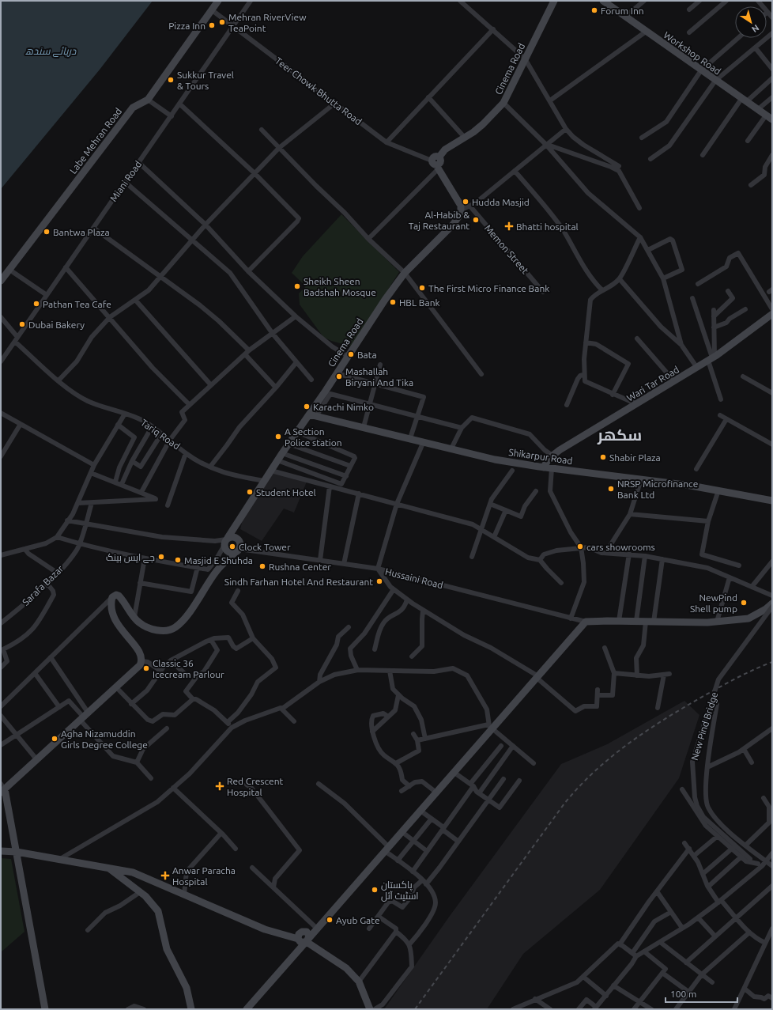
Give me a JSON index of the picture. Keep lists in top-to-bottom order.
{
  "streets": {
    "street": [
      "Workshop Road",
      "Cinema Road",
      "Teer Chowk Bhutta Road",
      "Labe Mehran Road",
      "Miani Road",
      "Memon Street",
      "Wari Tar Road",
      "Tariq Road",
      "Shikarpur Road",
      "Hussaini Road",
      "Sarafa Bazar",
      "New Pind Bridge"
    ]
  },
  "crossings": [
    ["Cinema Road", "Teer Chowk Bhutta Road"],
    ["Cinema Road", "Tariq Road"],
    ["Cinema Road", "Shikarpur Road"],
    ["Cinema Road", "Hussaini Road"],
    ["Teer Chowk Bhutta Road", "Labe Mehran Road"],
    ["Teer Chowk Bhutta Road", "Miani Road"],
    ["Miani Road", "Tariq Road"],
    ["Wari Tar Road", "Shikarpur Road"]
  ],
  "districts": ["سکھر"],
  "water": ["دریائے سندھ"],
  "places": {
    "other": [
      "Forum Inn",
      "Mehran RiverView TeaPoint",
      "Pizza Inn",
      "Sukkur Travel & Tours",
      "Hudda Masjid",
      "Al-Habib & Taj Restaurant",
      "Bantwa Plaza",
      "Sheikh Sheen Badshah Mosque",
      "The First Micro Finance Bank",
      "HBL Bank",
      "Pathan Tea Cafe",
      "Dubai Bakery",
      "Bata",
      "Mashallah Biryani And Tika",
      "Karachi Nimko",
      "A Section Police station",
      "Shabir Plaza",
      "NRSP Microfinance Bank Ltd",
      "Student Hotel",
      "Clock Tower",
      "cars showrooms",
      "جے ایس بینک",
      "Masjid E Shuhda",
      "Rushna Center",
      "Sindh Farhan Hotel And Restaurant",
      "NewPind Shell pump",
      "Classic 36 Icecream Parlour",
      "Agha Nizamuddin Girls Degree College",
      "پاکستان اسٹیٹ آئل",
      "Ayub Gate"
    ],
    "health": ["Bhatti hospital", "Red Crescent Hospital", "Anwar Paracha Hospital"]
  },
  "scale_bar": "100 m",
  "north": "bottom right"
}
